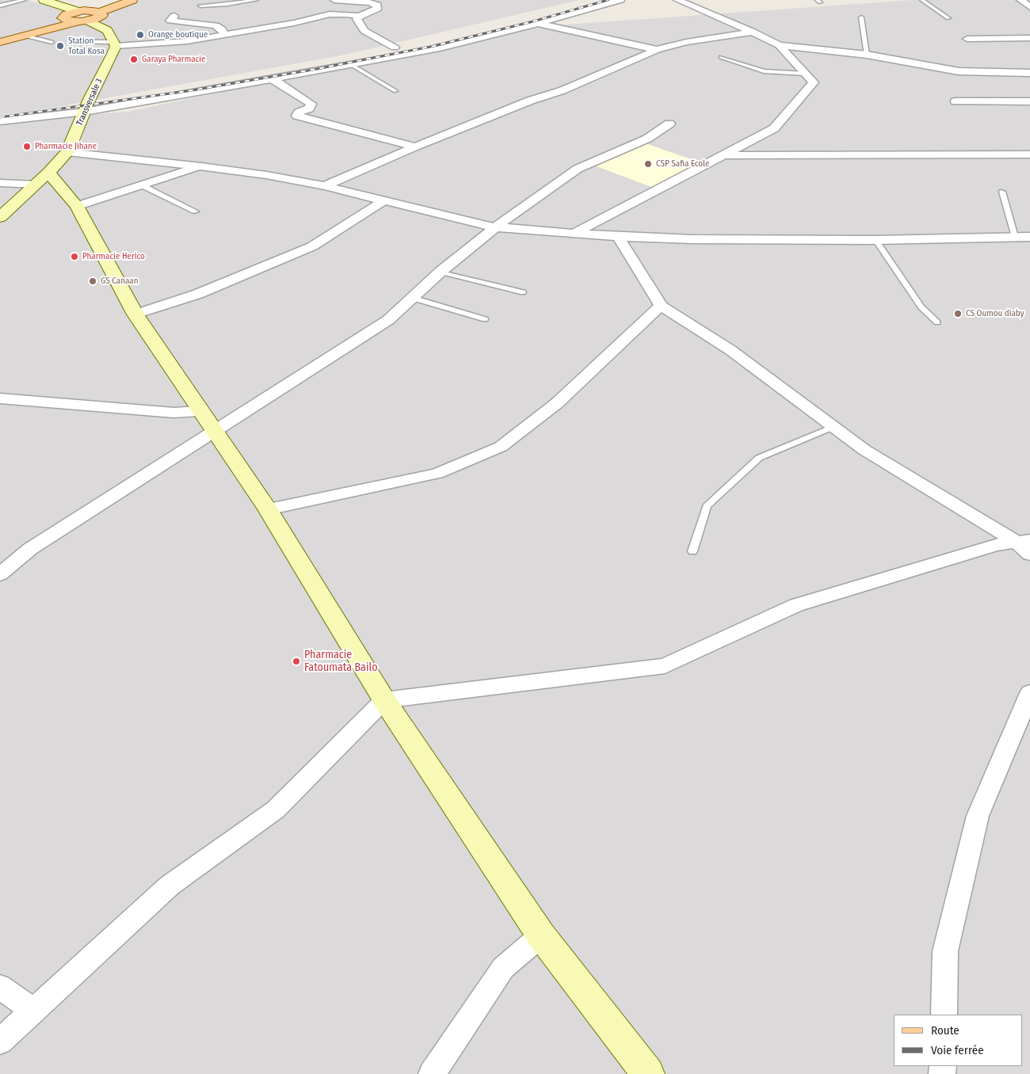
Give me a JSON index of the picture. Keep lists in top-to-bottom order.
{
  "streets": {
    "street": ["Transversale 3"]
  },
  "places": [
    "Orange boutique",
    "Station Total Kosa",
    "Garaya Pharmacie",
    "Pharmacie Jihane",
    "CSP Safia Ecole",
    "Pharmacie Herico",
    "GS Canaan",
    "CS Oumou diaby",
    "Pharmacie Fatoumata Bailo"
  ],
  "legend": ["Route", "Voie ferrée"]
}
